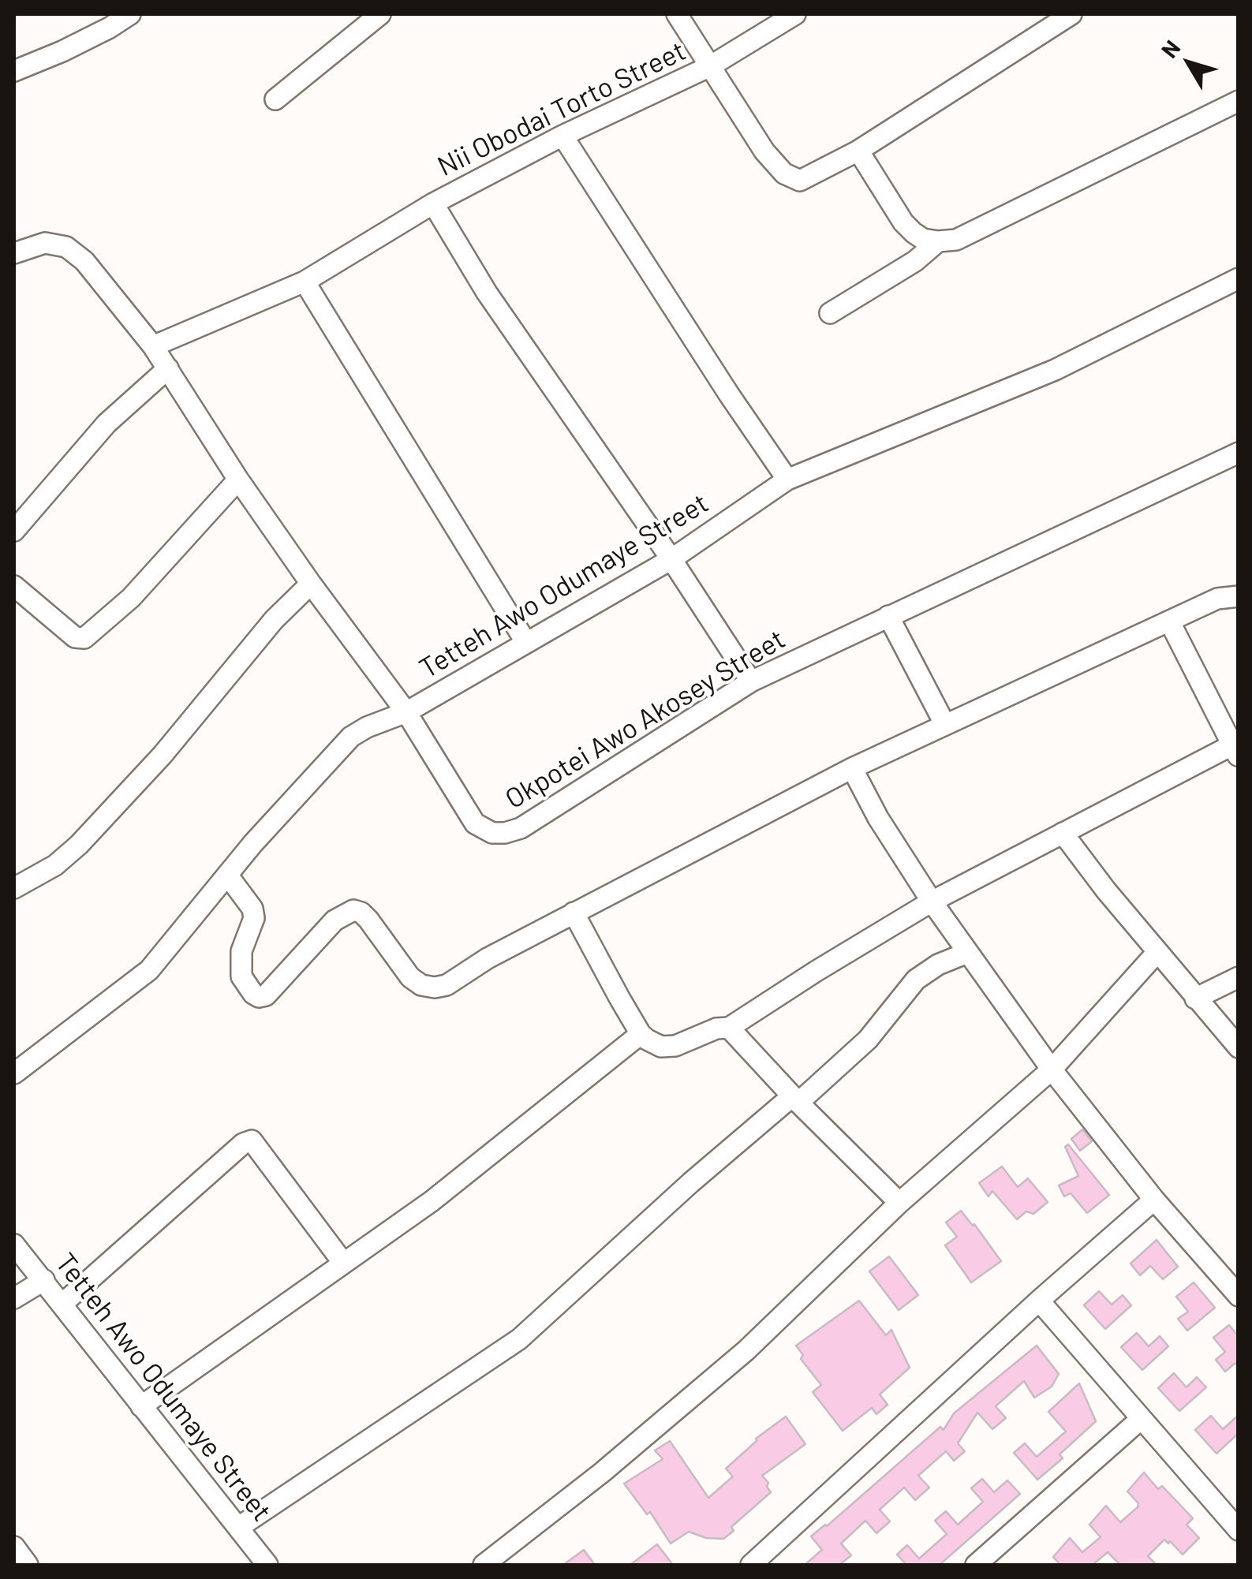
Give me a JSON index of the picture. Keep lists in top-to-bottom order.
{
  "streets": {
    "street": ["Nii Obodai Torto Street", "Tetteh Awo Odumaye Street", "Okpotei Awo Akosey Street"]
  },
  "crossings": [
    ["Nii Obodai Torto Street", "Okpotei Awo Akosey Street"],
    ["Tetteh Awo Odumaye Street", "Okpotei Awo Akosey Street"]
  ],
  "north": "top left"
}
